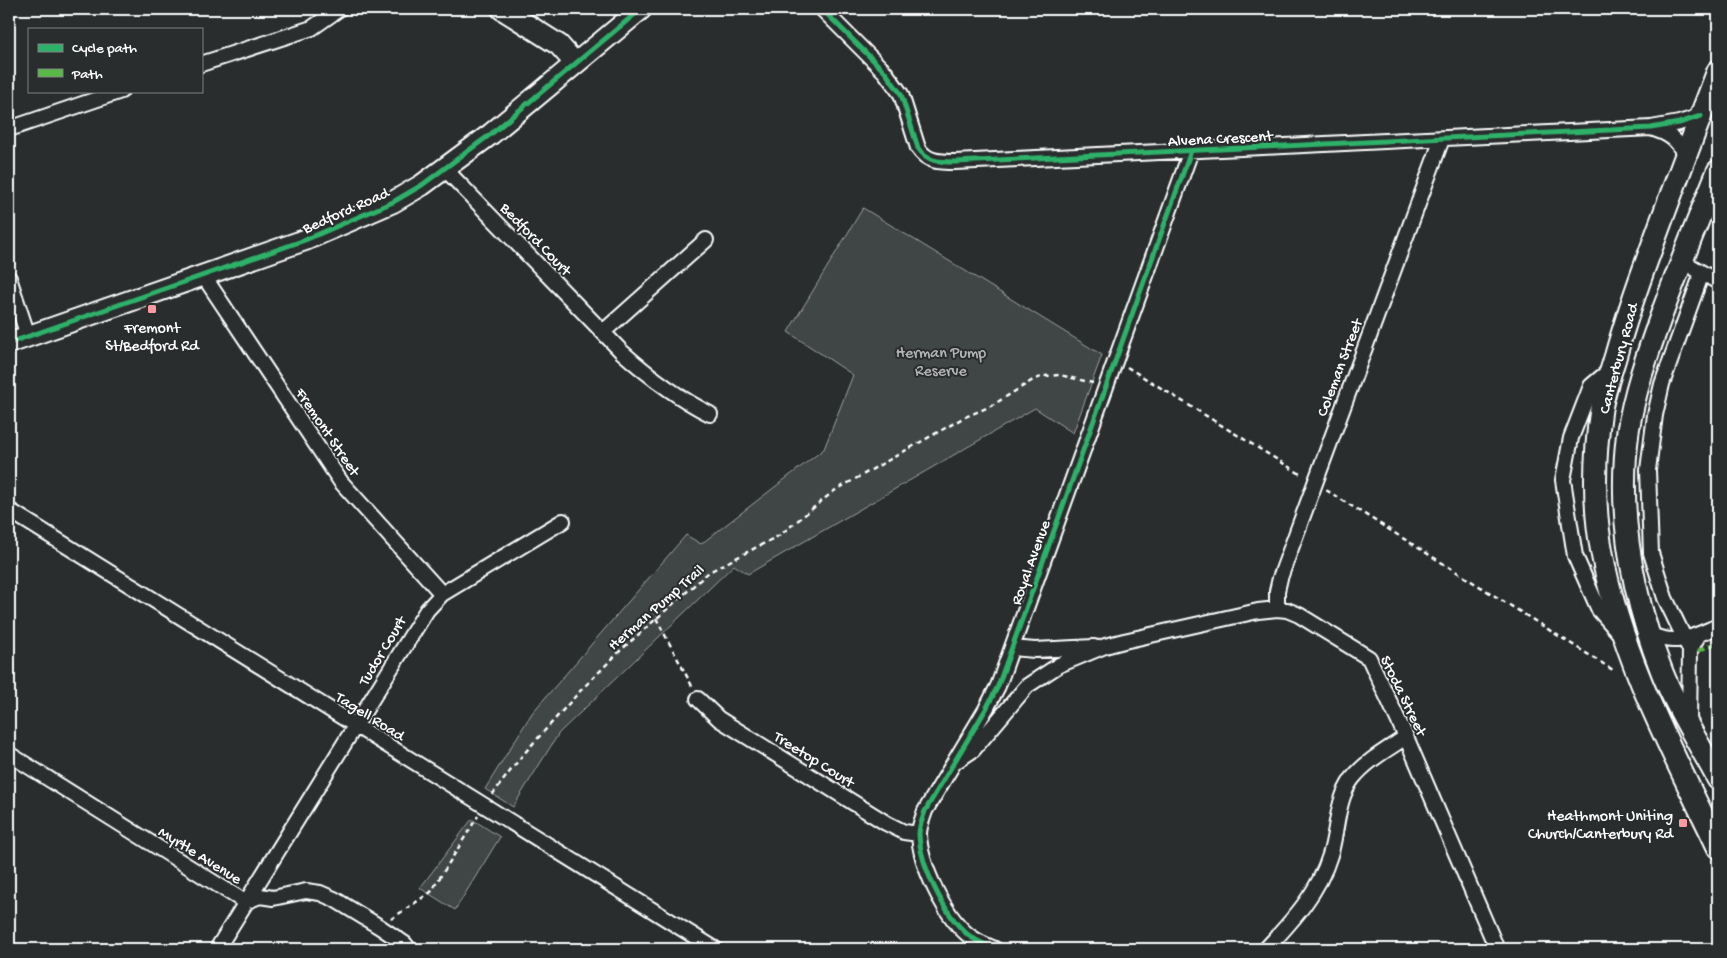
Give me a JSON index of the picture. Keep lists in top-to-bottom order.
{
  "streets": {
    "main road": ["Bedford Road", "Canterbury Road"],
    "street": [
      "Alvena Crescent",
      "Bedford Court",
      "Coleman Street",
      "Fremont Street",
      "Royal Avenue",
      "Tudor Court",
      "Stoda Street",
      "Tagell Road",
      "Treetop Court",
      "Myrtle Avenue"
    ],
    "path": ["Herman Pump Trail"]
  },
  "crossings": [
    ["Alvena Crescent", "Canterbury Road"],
    ["Alvena Crescent", "Coleman Street"],
    ["Alvena Crescent", "Royal Avenue"],
    ["Bedford Road", "Bedford Court"],
    ["Bedford Road", "Fremont Street"],
    ["Coleman Street", "Stoda Street"],
    ["Fremont Street", "Tudor Court"],
    ["Royal Avenue", "Herman Pump Trail"],
    ["Royal Avenue", "Stoda Street"],
    ["Royal Avenue", "Treetop Court"],
    ["Herman Pump Trail", "Tagell Road"],
    ["Herman Pump Trail", "Myrtle Avenue"],
    ["Tudor Court", "Tagell Road"],
    ["Tudor Court", "Myrtle Avenue"]
  ],
  "parks": ["Herman Pump Reserve"],
  "places": {
    "transit": ["Fremont St/Bedford Rd", "Heathmont Uniting Church/Canterbury Rd"]
  },
  "legend": ["Cycle path", "Path"]
}
